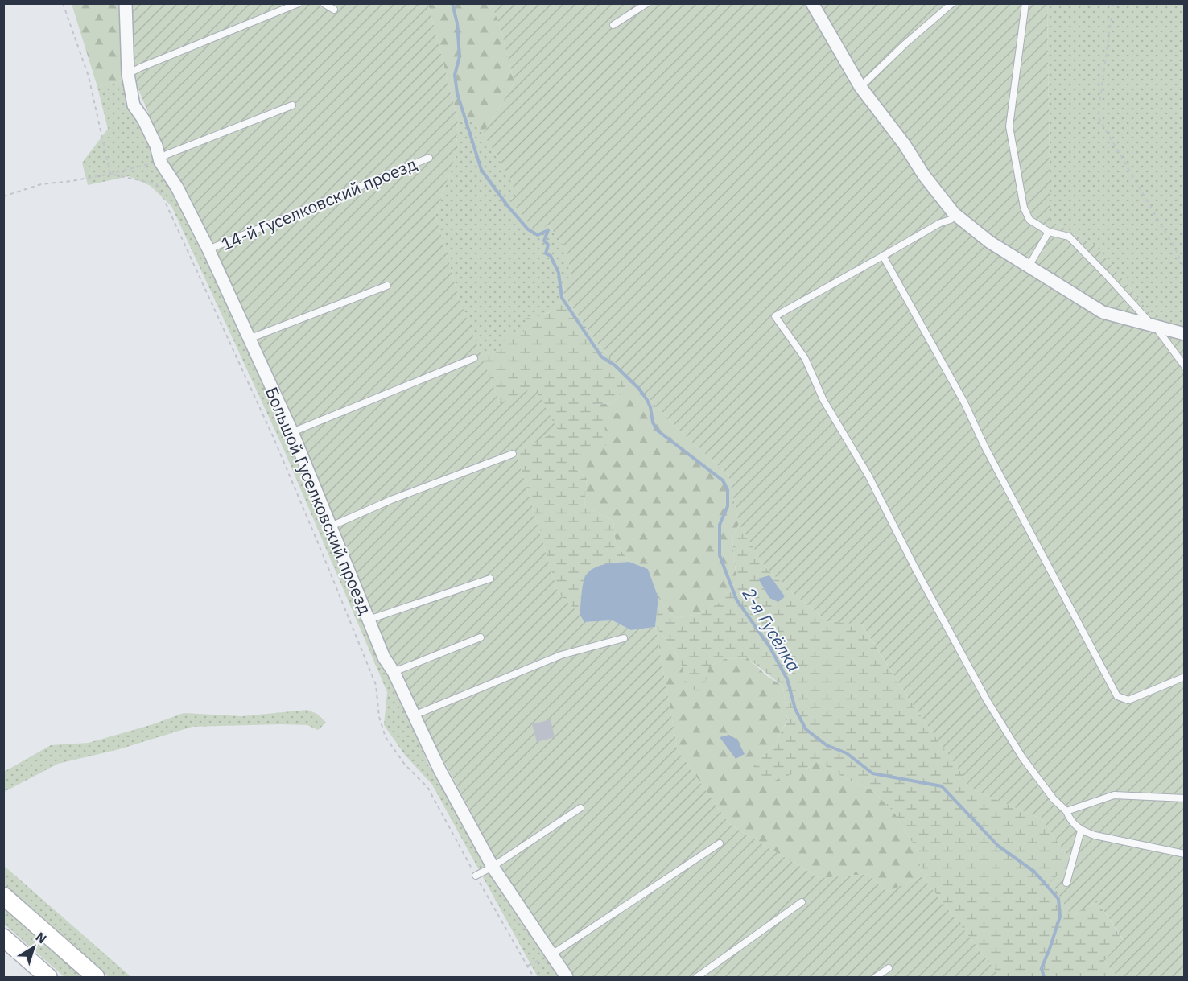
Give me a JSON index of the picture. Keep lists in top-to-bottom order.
{
  "streets": {
    "street": ["Большой Гуселковский проезд"],
    "lane": ["14-й Гуселковский проезд"]
  },
  "crossings": [
    ["14-й Гуселковский проезд", "Большой Гуселковский проезд"]
  ],
  "water": ["2-я Гусёлка"],
  "north": "top right"
}
